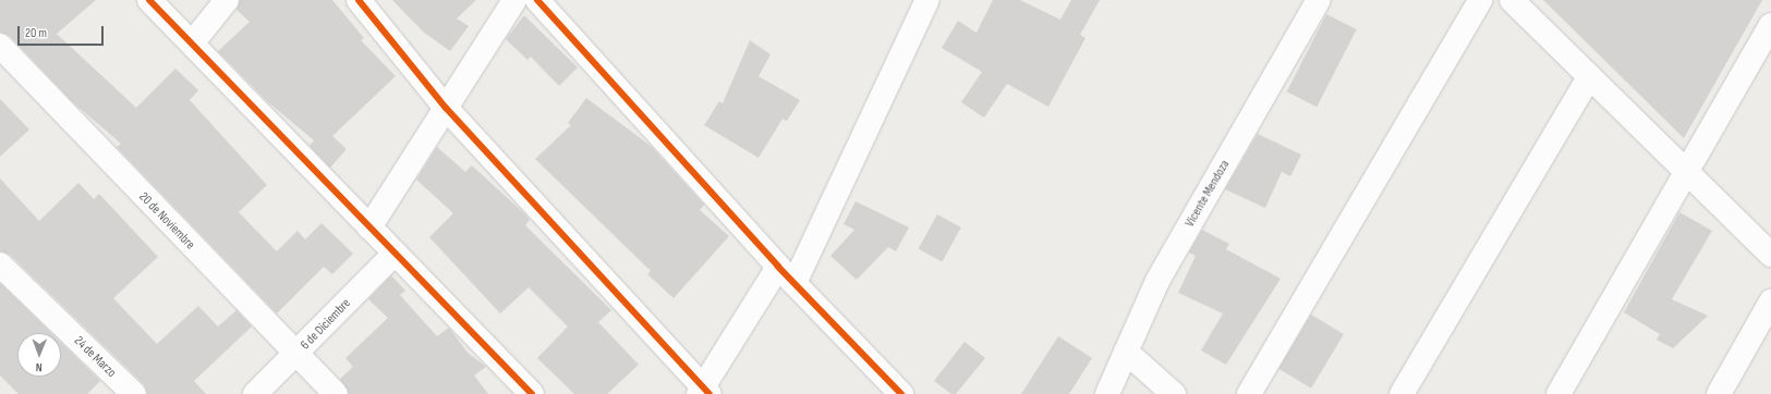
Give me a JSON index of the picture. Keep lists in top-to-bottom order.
{
  "streets": {
    "street": [
      "Vicente Mendoza",
      "20 de Noviembre",
      "6 de Diciembre",
      "24 de Marzo"
    ]
  },
  "crossings": [
    ["20 de Noviembre", "6 de Diciembre"]
  ],
  "scale_bar": "20 m",
  "north": "bottom"
}
